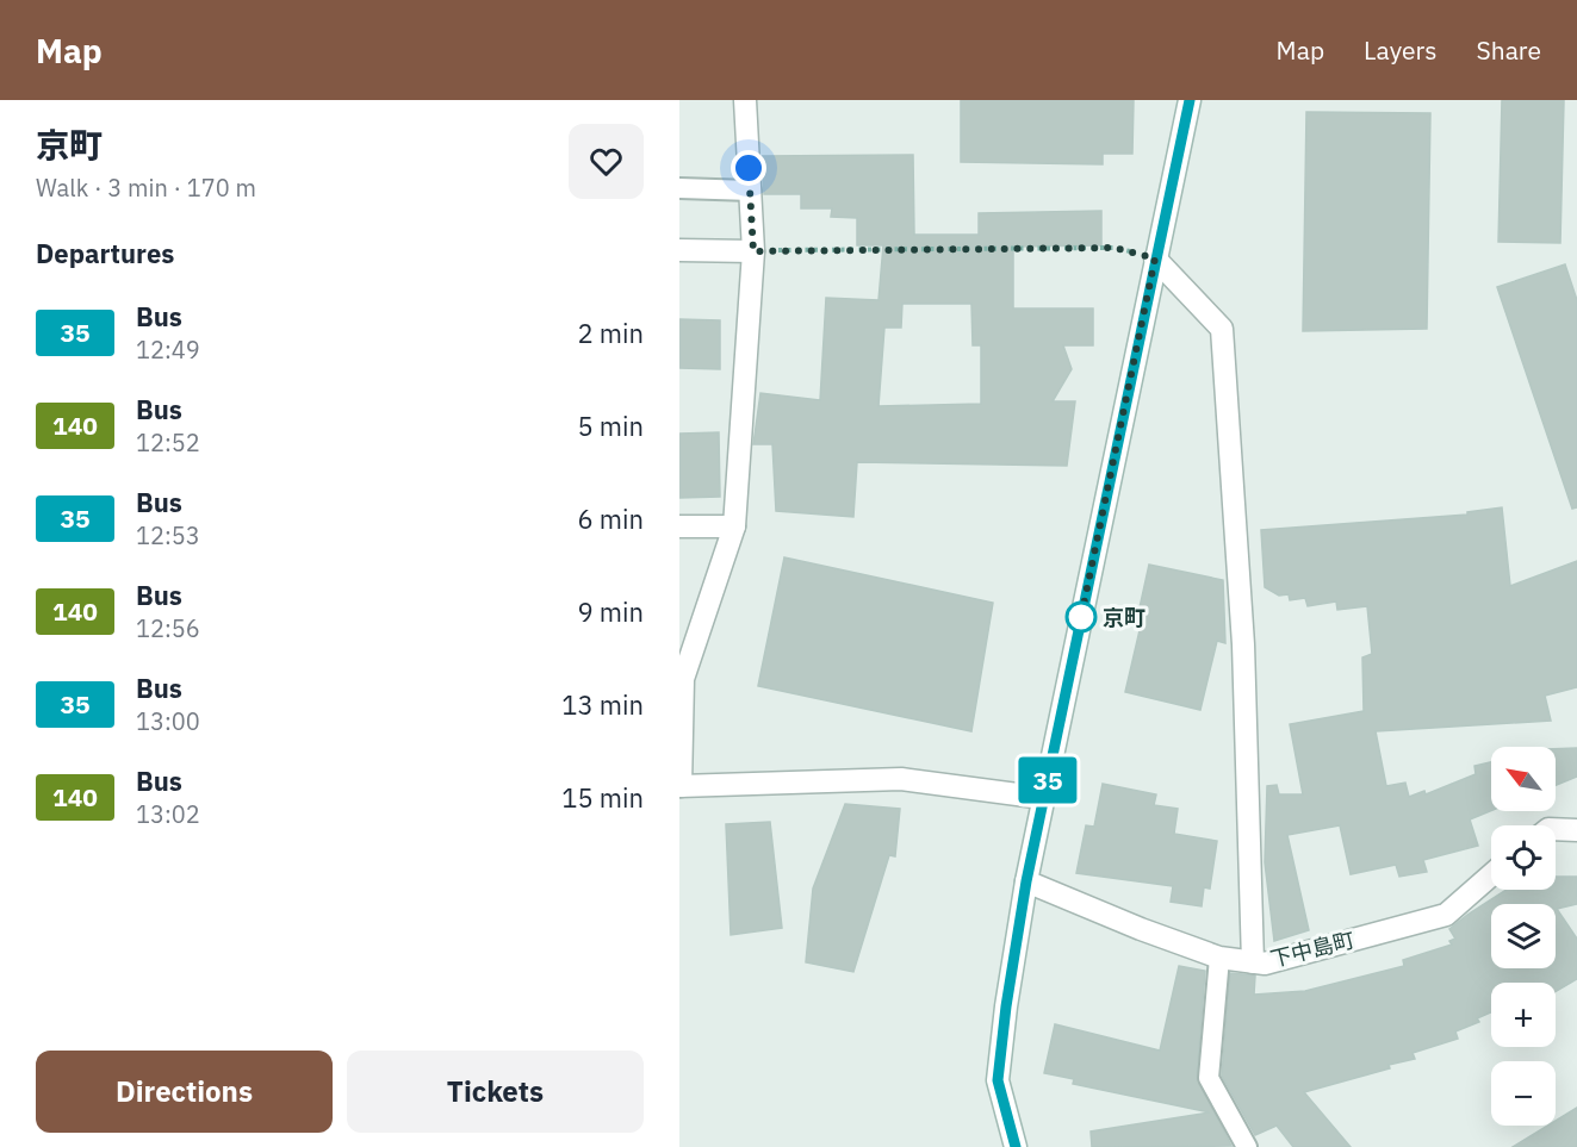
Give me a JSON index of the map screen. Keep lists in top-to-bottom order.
{
  "streets": {
    "street": ["下中島町"]
  },
  "places": ["京町"],
  "lines": ["bus line 35"],
  "north": "top left",
  "page": {
    "header": "Map",
    "nav": ["Map", "Layers", "Share"],
    "heading": [
      ["京町", "Walk · 3 min · 170 m"],
      "Departures"
    ],
    "on_map": "35",
    "list": [
      {
        "mark": "35",
        "name": "Bus",
        "note": "12:49",
        "value": "2 min"
      },
      {
        "mark": "140",
        "name": "Bus",
        "note": "12:52",
        "value": "5 min"
      },
      {
        "mark": "35",
        "name": "Bus",
        "note": "12:53",
        "value": "6 min"
      },
      {
        "mark": "140",
        "name": "Bus",
        "note": "12:56",
        "value": "9 min"
      },
      {
        "mark": "35",
        "name": "Bus",
        "note": "13:00",
        "value": "13 min"
      },
      {
        "mark": "140",
        "name": "Bus",
        "note": "13:02",
        "value": "15 min"
      }
    ],
    "map_buttons": ["+", "−"],
    "buttons": ["Directions", "Tickets"]
  }
}
